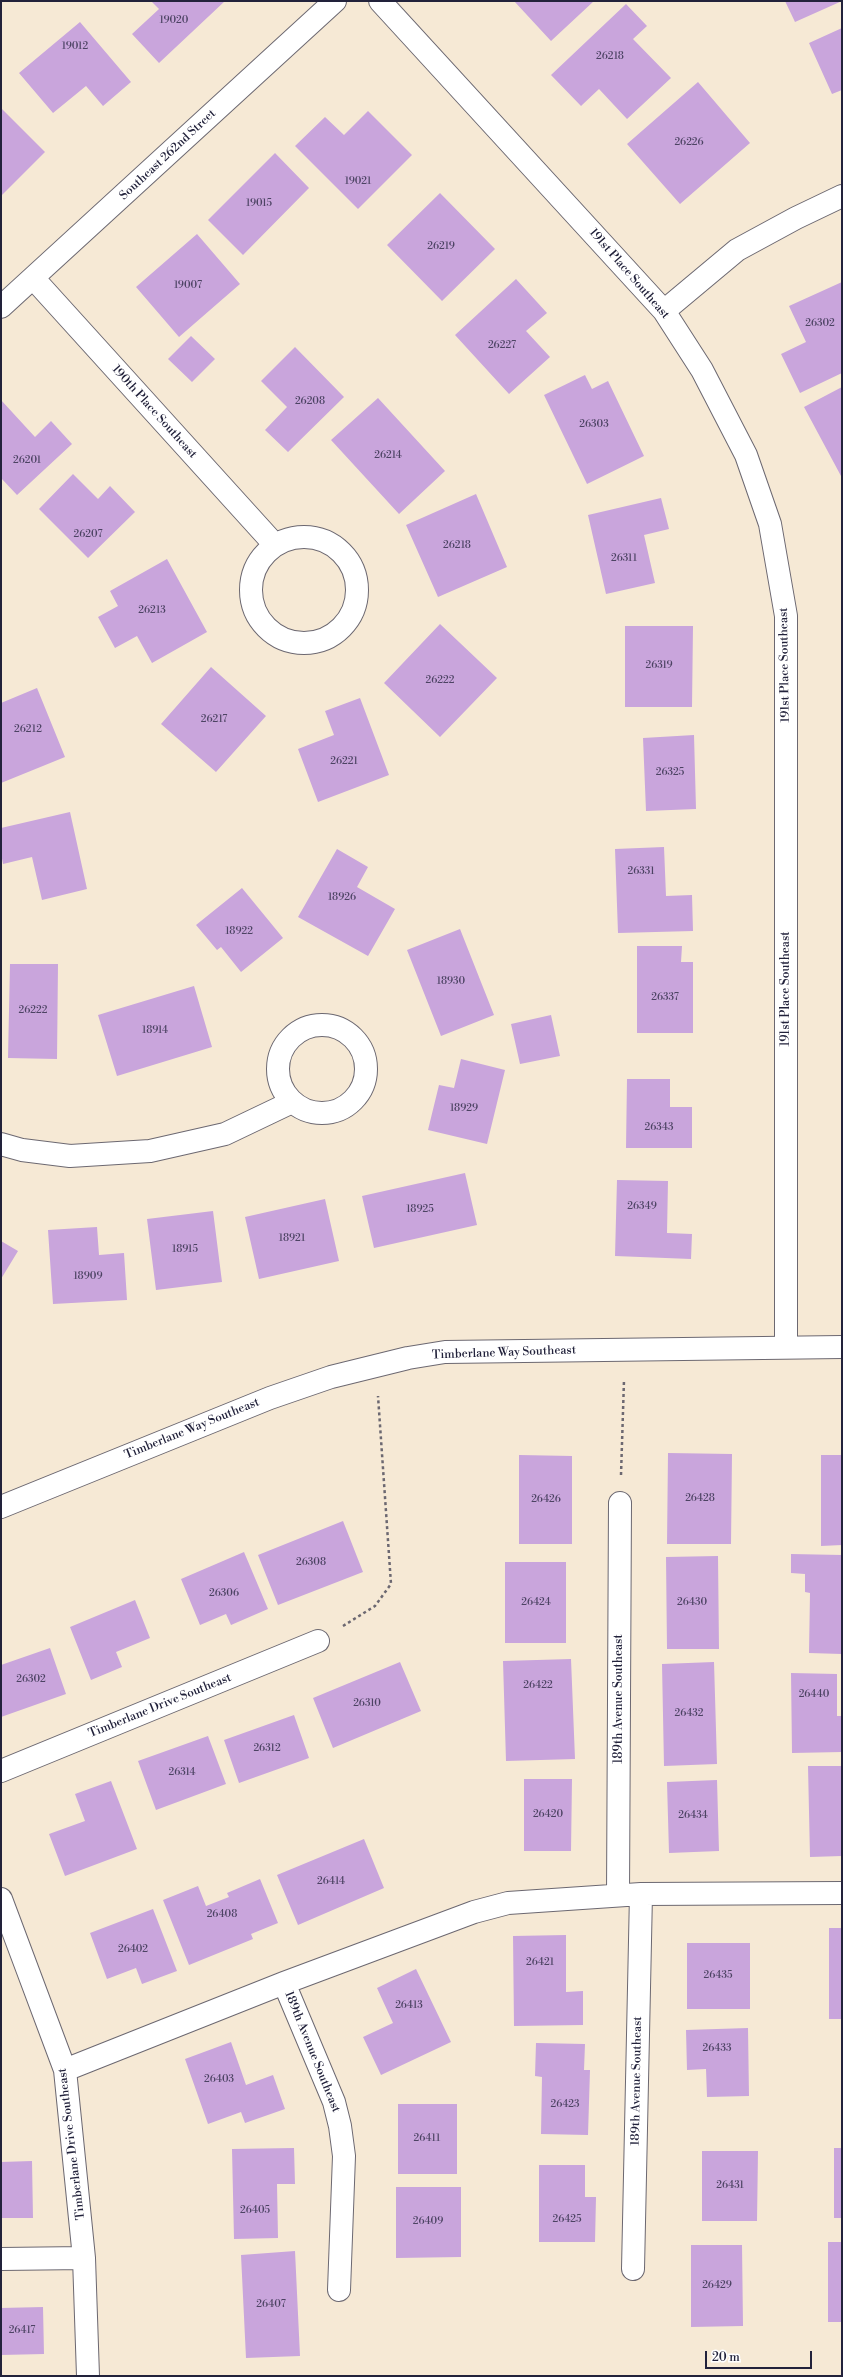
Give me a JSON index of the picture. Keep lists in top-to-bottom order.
{
  "streets": {
    "street": [
      "Southeast 262nd Street",
      "191st Place Southeast",
      "190th Place Southeast",
      "Timberlane Way Southeast",
      "189th Avenue Southeast",
      "Timberlane Drive Southeast"
    ]
  },
  "crossings": [
    ["Southeast 262nd Street", "190th Place Southeast"],
    ["191st Place Southeast", "Timberlane Way Southeast"],
    ["189th Avenue Southeast", "Timberlane Drive Southeast"]
  ],
  "house_numbers": [
    "19020",
    "19012",
    "26218",
    "26226",
    "19021",
    "19015",
    "26219",
    "19007",
    "26302",
    "26227",
    "26208",
    "26303",
    "26214",
    "26201",
    "26207",
    "26218",
    "26311",
    "26213",
    "26319",
    "26222",
    "26217",
    "26212",
    "26221",
    "26325",
    "26331",
    "18926",
    "18922",
    "18930",
    "26337",
    "26222",
    "18914",
    "18929",
    "26343",
    "26349",
    "18925",
    "18921",
    "18915",
    "18909",
    "26428",
    "26426",
    "26308",
    "26306",
    "26424",
    "26430",
    "26302",
    "26422",
    "26440",
    "26310",
    "26432",
    "26312",
    "26314",
    "26420",
    "26434",
    "26414",
    "26408",
    "26402",
    "26421",
    "26435",
    "26413",
    "26433",
    "26403",
    "26423",
    "26411",
    "26431",
    "26405",
    "26425",
    "26409",
    "26429",
    "26407",
    "26417"
  ],
  "scale_bar": "20 m"
}
